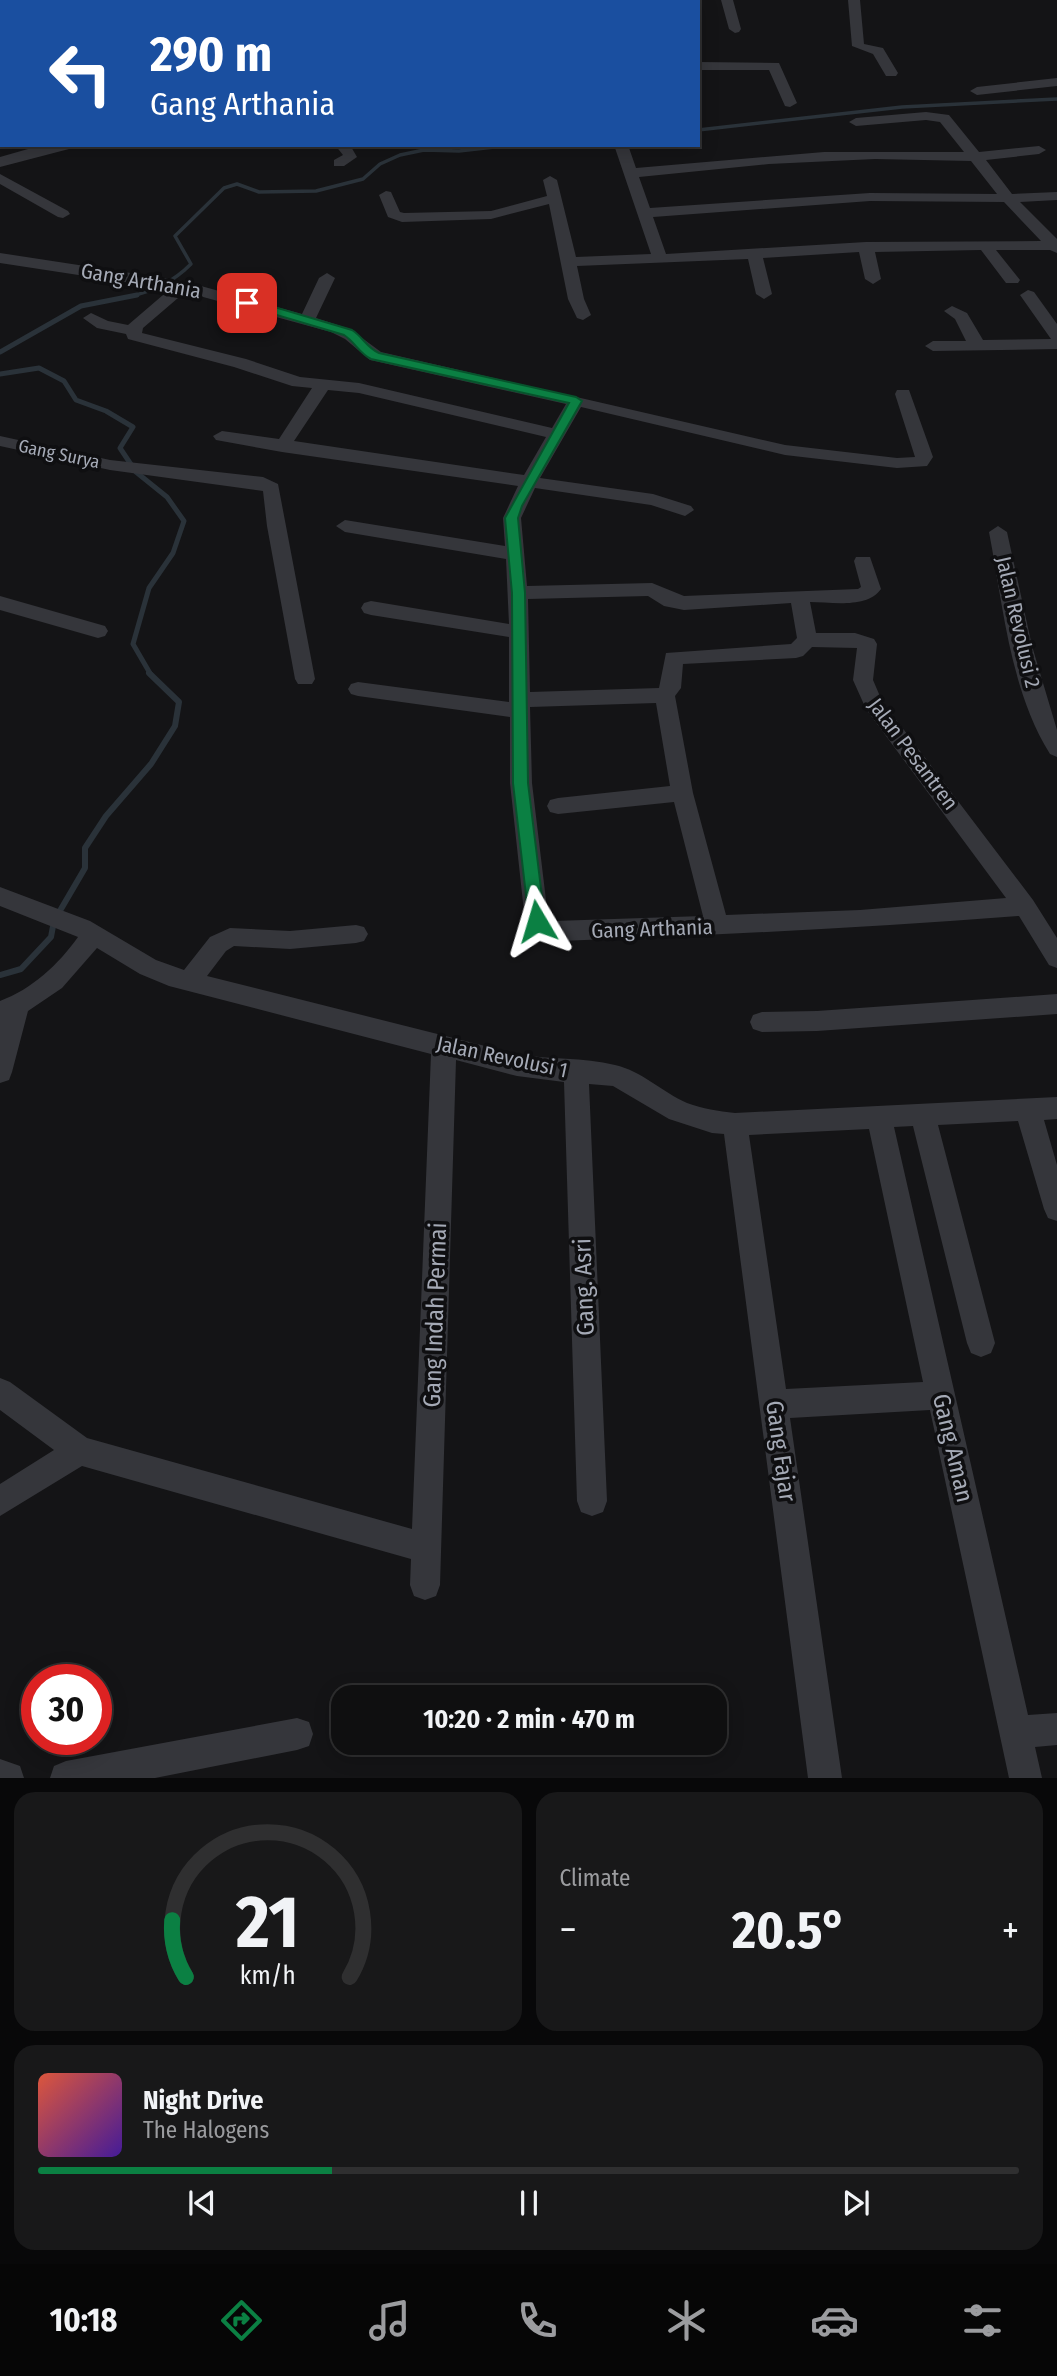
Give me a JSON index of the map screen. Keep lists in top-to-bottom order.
{
  "streets": {
    "street": [
      "Gang Arthania",
      "Gang Surya",
      "Jalan Revolusi 2",
      "Jalan Pesantren",
      "Jalan Revolusi 1",
      "Gang. Asri",
      "Gang Indah Permai",
      "Gang Aman",
      "Gang Fajar"
    ]
  },
  "crossings": [
    ["Gang Arthania", "Jalan Pesantren"],
    ["Jalan Revolusi 1", "Gang. Asri"],
    ["Jalan Revolusi 1", "Gang Indah Permai"],
    ["Jalan Revolusi 1", "Gang Aman"],
    ["Jalan Revolusi 1", "Gang Fajar"]
  ],
  "page": {
    "turn": ["290 m", "Gang Arthania"],
    "limit": "30",
    "trip": "10:20 · 2 min · 470 m",
    "tile": "Climate",
    "heat": ["−", "20.5°", "+"],
    "song": ["Night Drive", "The Halogens"],
    "tabs": "10:18",
    "gauge": ["21", "km/h"]
  }
}
